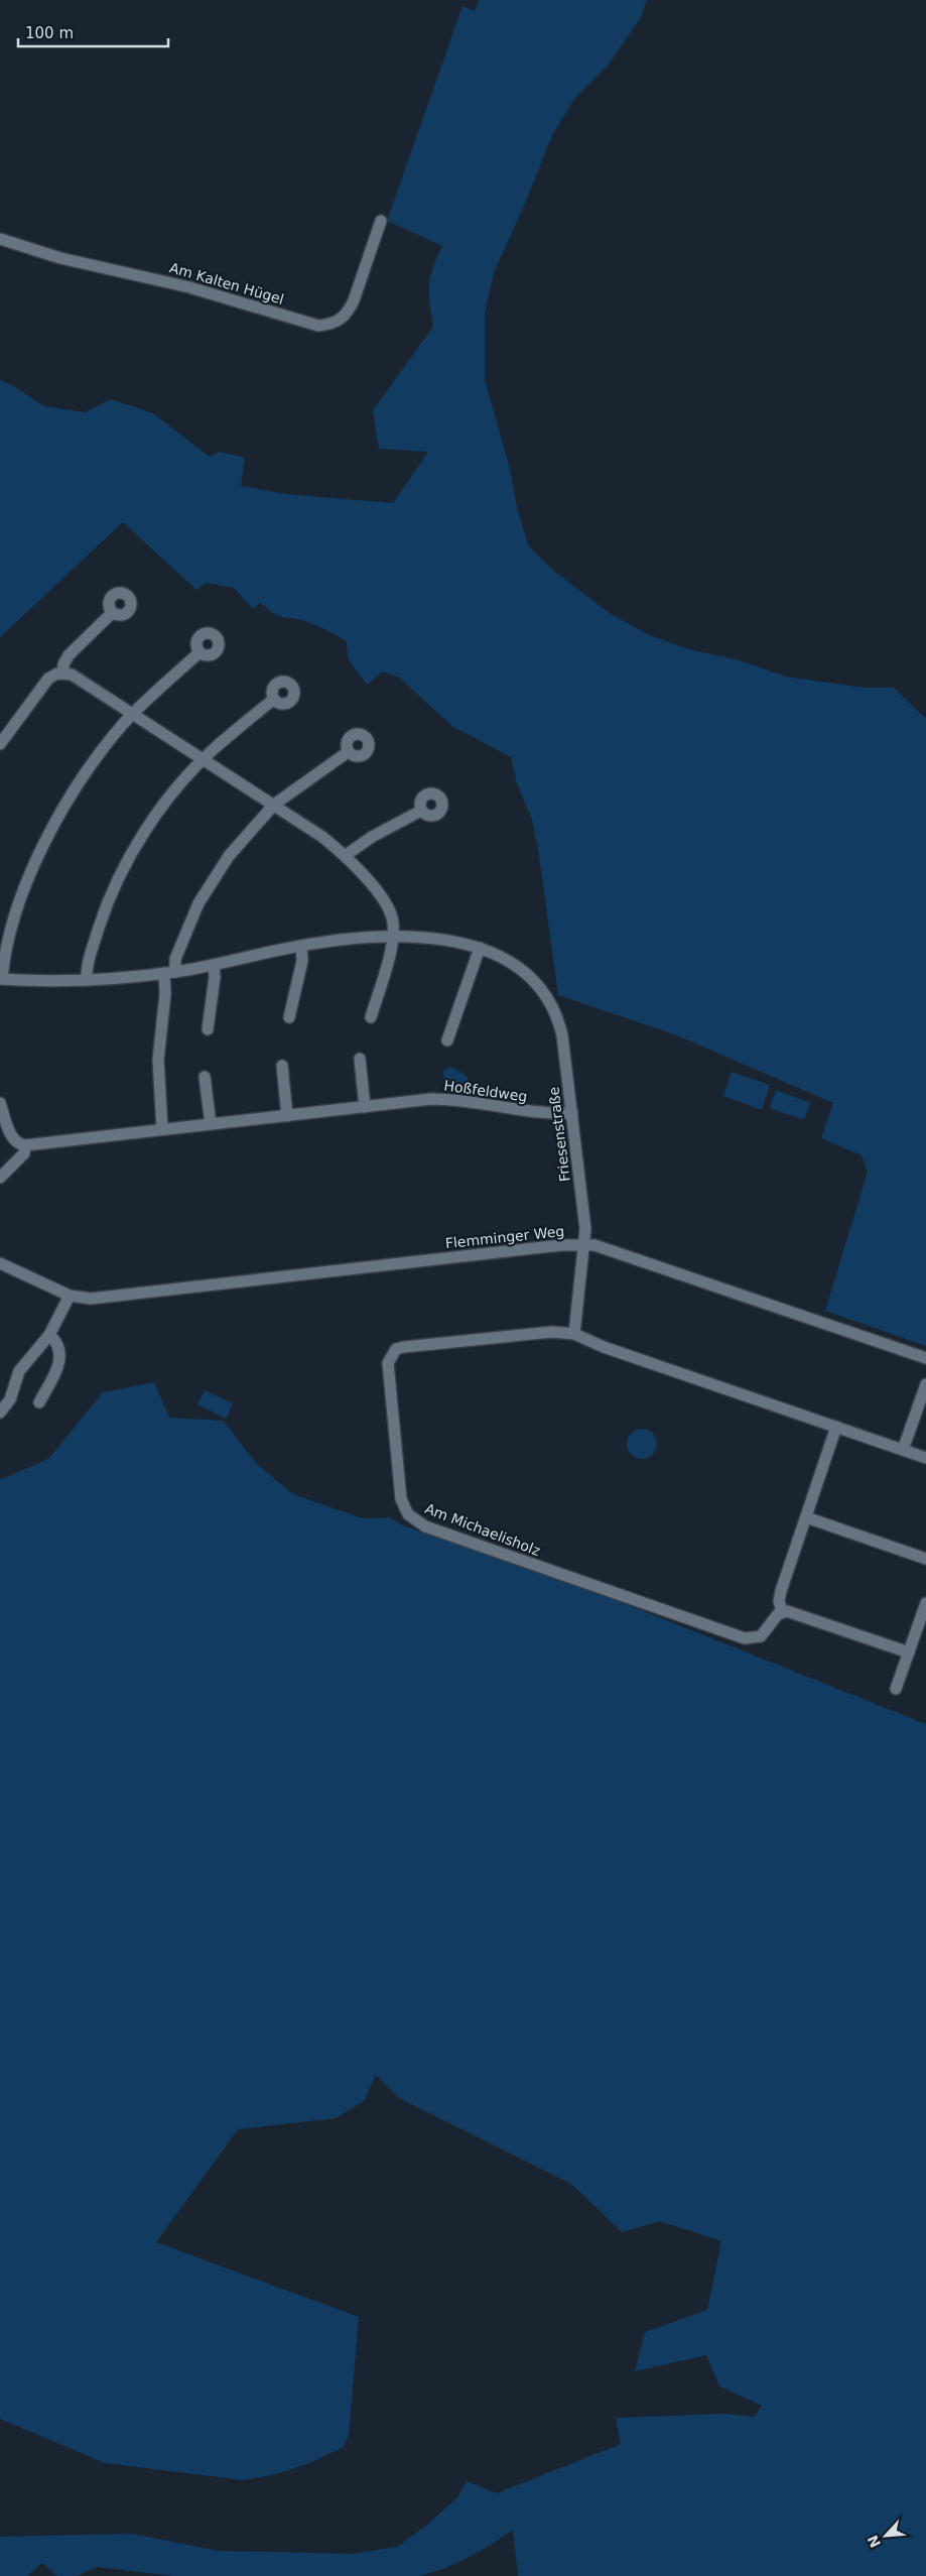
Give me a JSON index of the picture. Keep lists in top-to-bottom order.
{
  "streets": {
    "street": [
      "Am Kalten Hügel",
      "Hoßfeldweg",
      "Friesenstraße",
      "Flemminger Weg",
      "Am Michaelisholz"
    ]
  },
  "crossings": [
    ["Hoßfeldweg", "Friesenstraße"],
    ["Friesenstraße", "Flemminger Weg"]
  ],
  "scale_bar": "100 m",
  "north": "bottom left"
}
